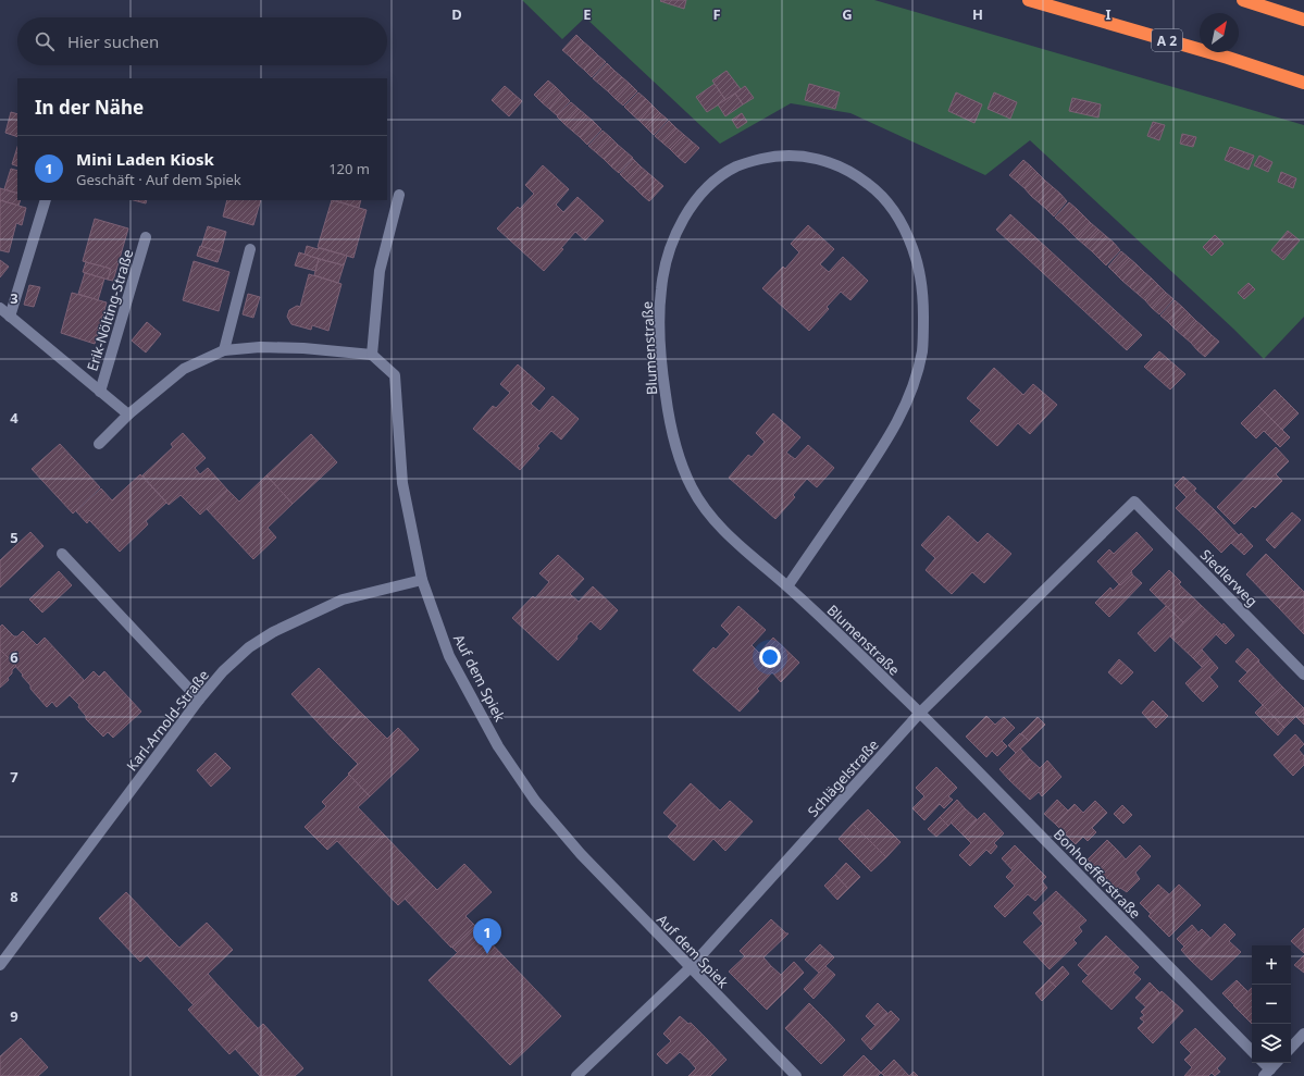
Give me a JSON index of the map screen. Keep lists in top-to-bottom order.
{
  "streets": {
    "highway": ["A 2"],
    "street": [
      "Erik-Nölting-Straße",
      "Blumenstraße",
      "Siedlerweg",
      "Auf dem Spiek",
      "Karl-Arnold-Straße",
      "Schlägelstraße",
      "Bonhoefferstraße"
    ]
  },
  "crossings": [
    ["Blumenstraße", "Schlägelstraße"],
    ["Blumenstraße", "Bonhoefferstraße"],
    ["Siedlerweg", "Schlägelstraße"],
    ["Auf dem Spiek", "Karl-Arnold-Straße"],
    ["Auf dem Spiek", "Schlägelstraße"],
    ["Schlägelstraße", "Bonhoefferstraße"]
  ],
  "north": "top right",
  "page": {
    "search": "Hier suchen",
    "heading": "In der Nähe",
    "list": [
      {
        "mark": "1",
        "name": "Mini Laden Kiosk",
        "note": "Geschäft · Auf dem Spiek",
        "value": "120 m"
      }
    ],
    "pins": "1",
    "map_buttons": ["+", "−"]
  },
  "grid": {
    "columns": [
      "D",
      "E",
      "F",
      "G",
      "H",
      "I"
    ],
    "rows": [
      "3",
      "4",
      "5",
      "6",
      "7",
      "8",
      "9"
    ]
  }
}
